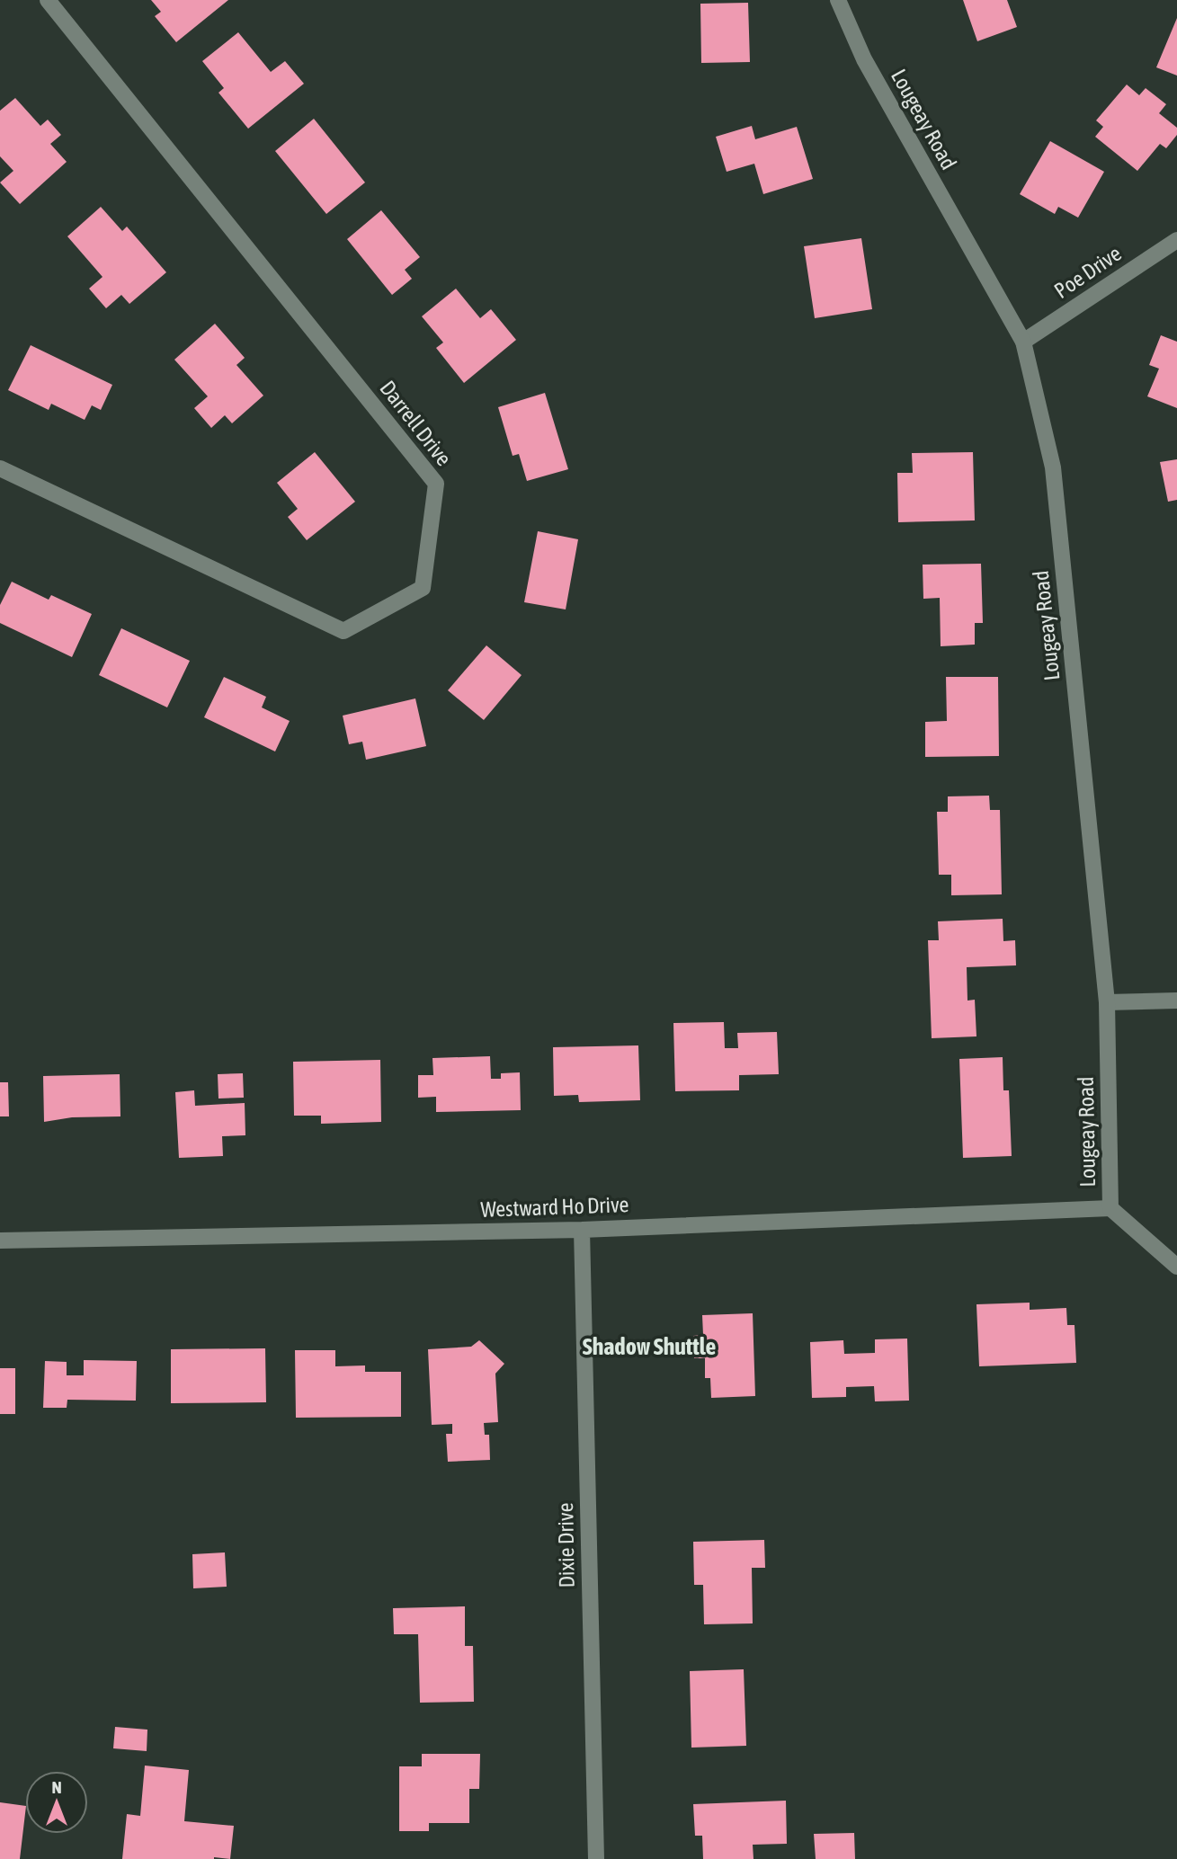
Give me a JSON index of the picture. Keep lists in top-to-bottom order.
{
  "streets": {
    "street": [
      "Lougeay Road",
      "Poe Drive",
      "Darrell Drive",
      "Westward Ho Drive",
      "Dixie Drive"
    ]
  },
  "crossings": [
    ["Lougeay Road", "Poe Drive"],
    ["Lougeay Road", "Westward Ho Drive"],
    ["Westward Ho Drive", "Dixie Drive"]
  ],
  "districts": ["Shadow Shuttle"],
  "north": "top"
}
